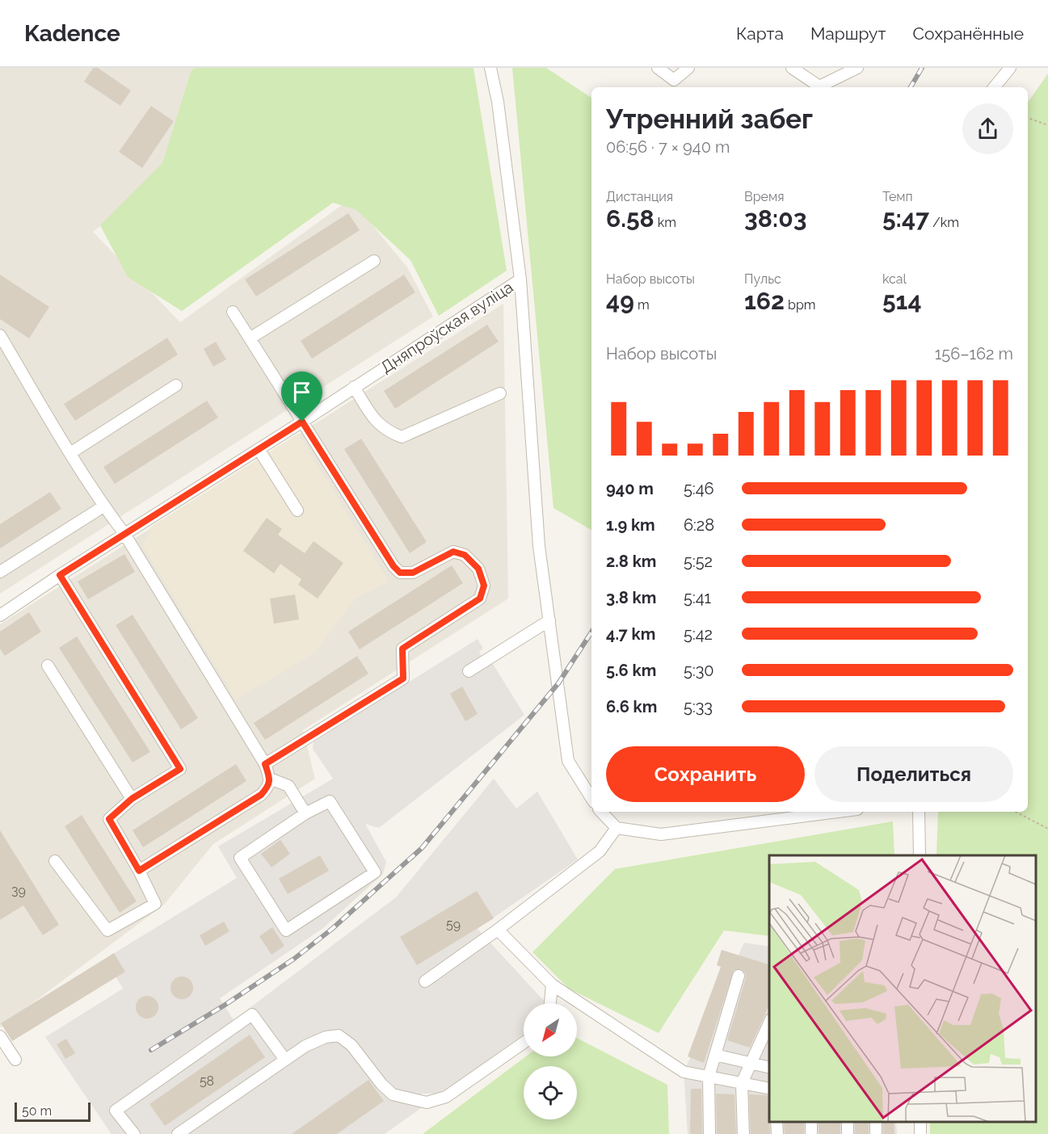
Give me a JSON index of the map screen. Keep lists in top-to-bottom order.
{
  "streets": {
    "street": ["Дняпроўская вуліца"]
  },
  "house_numbers": ["39", "59", "58"],
  "scale_bar": "50 m",
  "north": "bottom left",
  "page": {
    "header": "Kadence",
    "nav": ["Карта", "Маршрут", "Сохранённые"],
    "heading": ["Утренний забег", "06:56 · 7 × 940 m"],
    "stats": [
      ["Дистанция", "6.58 km"],
      ["Время", "38:03"],
      ["Темп", "5:47 /km"],
      ["Набор высоты", "49 m"],
      ["Пульс", "162 bpm"],
      ["kcal", "514"]
    ],
    "chart": ["Набор высоты", "156–162 m"],
    "list": [
      {
        "name": "940 m",
        "note": "5:46"
      },
      {
        "name": "1.9 km",
        "note": "6:28"
      },
      {
        "name": "2.8 km",
        "note": "5:52"
      },
      {
        "name": "3.8 km",
        "note": "5:41"
      },
      {
        "name": "4.7 km",
        "note": "5:42"
      },
      {
        "name": "5.6 km",
        "note": "5:30"
      },
      {
        "name": "6.6 km",
        "note": "5:33"
      }
    ],
    "buttons": ["Сохранить", "Поделиться"],
    "scale": "50 m"
  }
}
